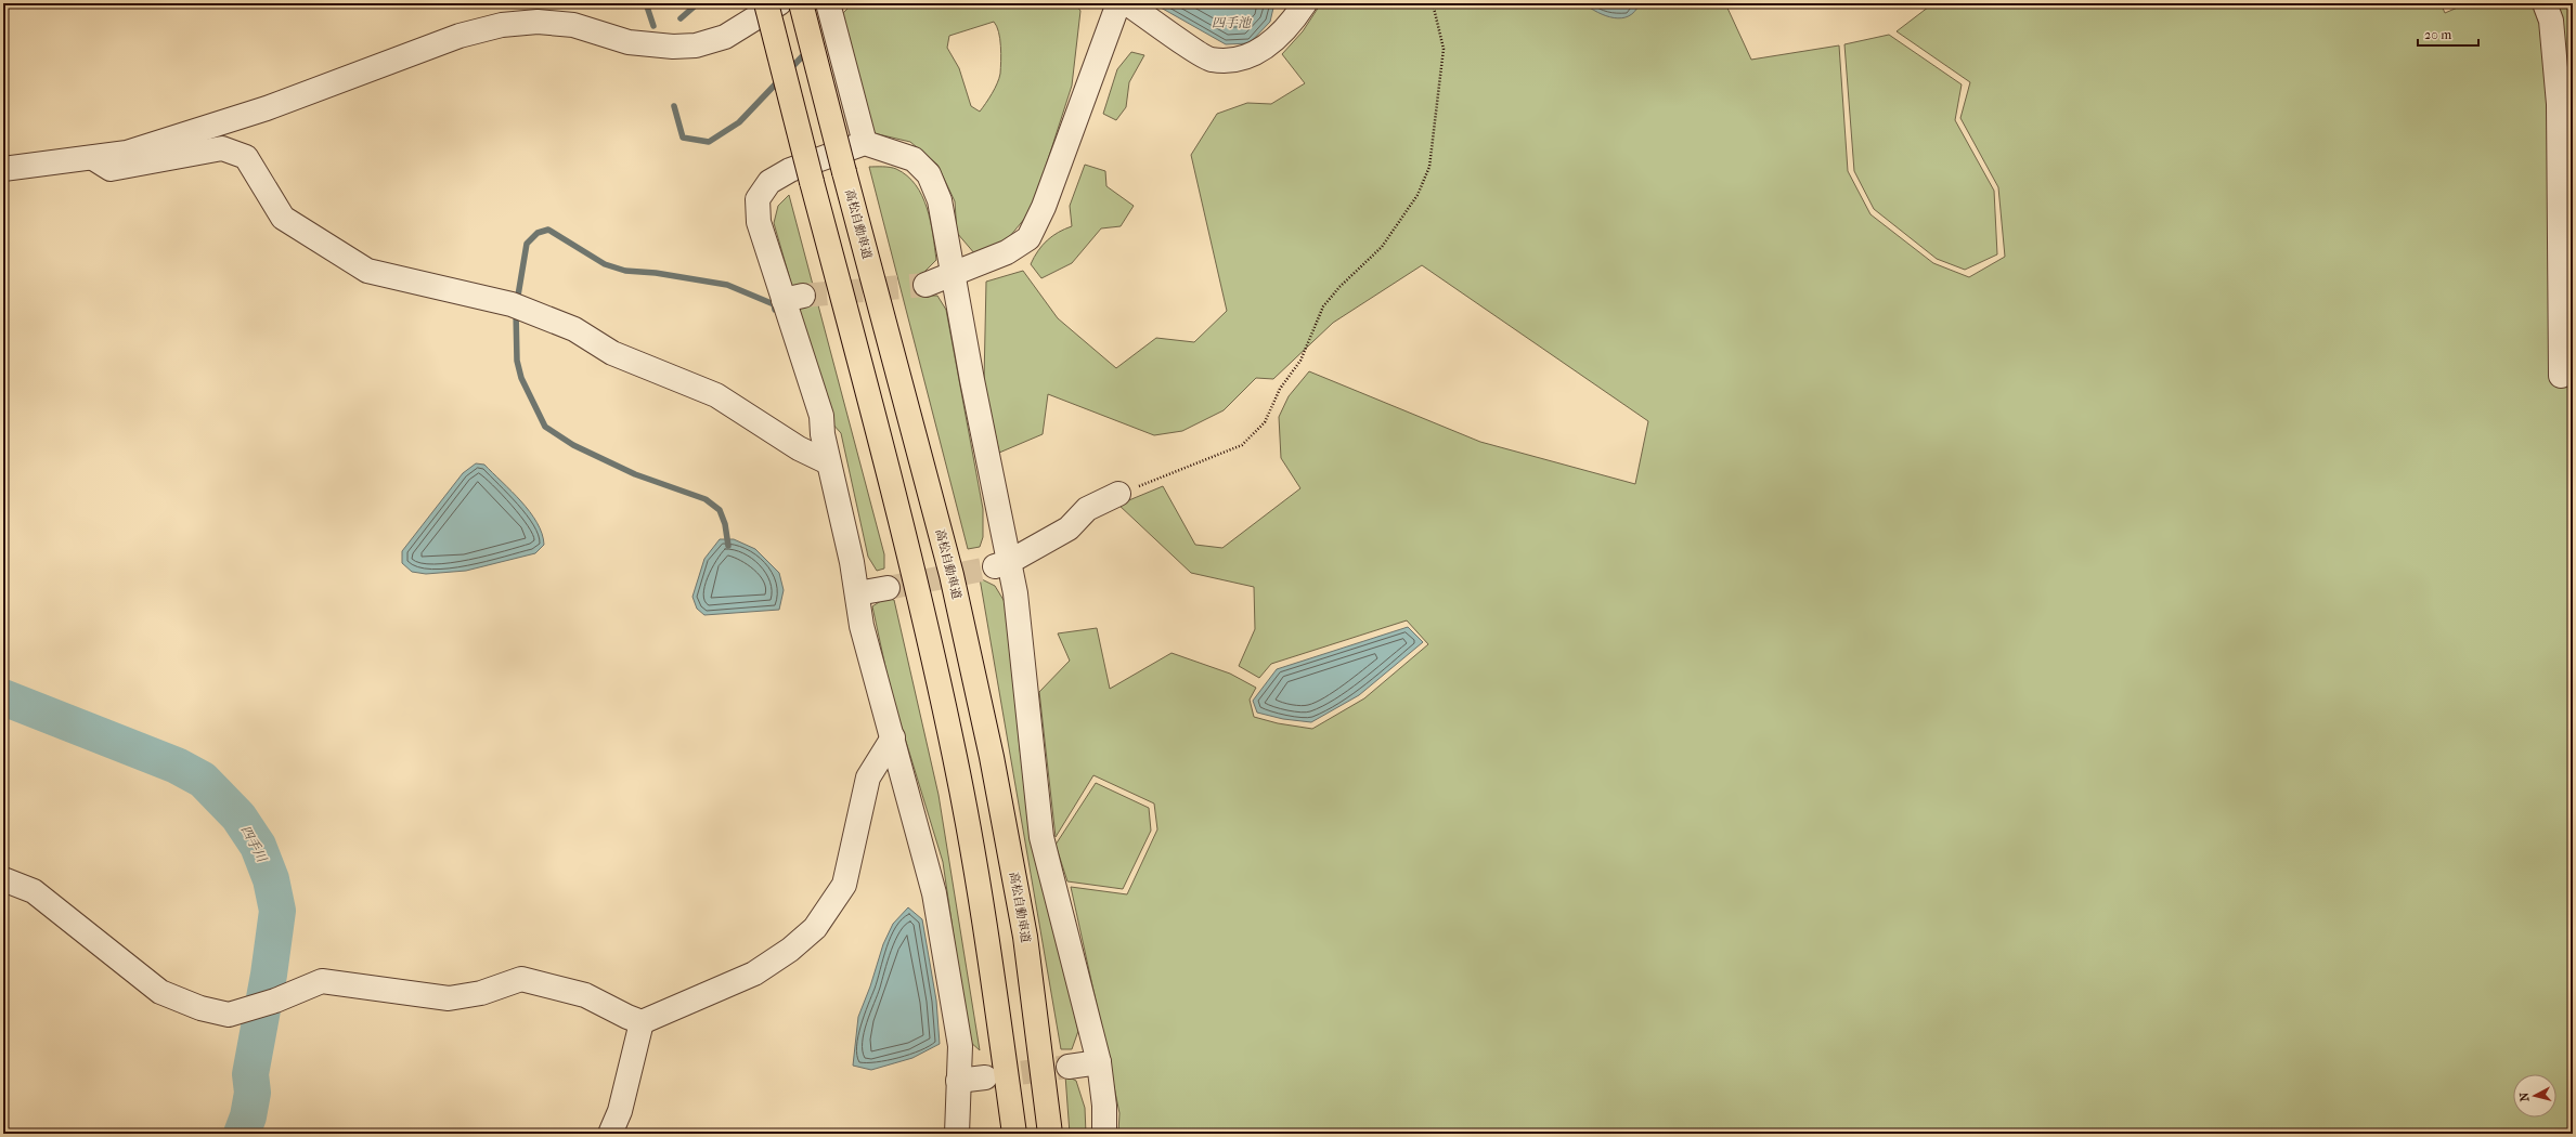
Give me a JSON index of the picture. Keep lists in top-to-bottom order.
{
  "streets": {
    "highway": ["高松自動車道"]
  },
  "water": ["四手池", "四手川"],
  "scale_bar": "20 m",
  "north": "left"
}
